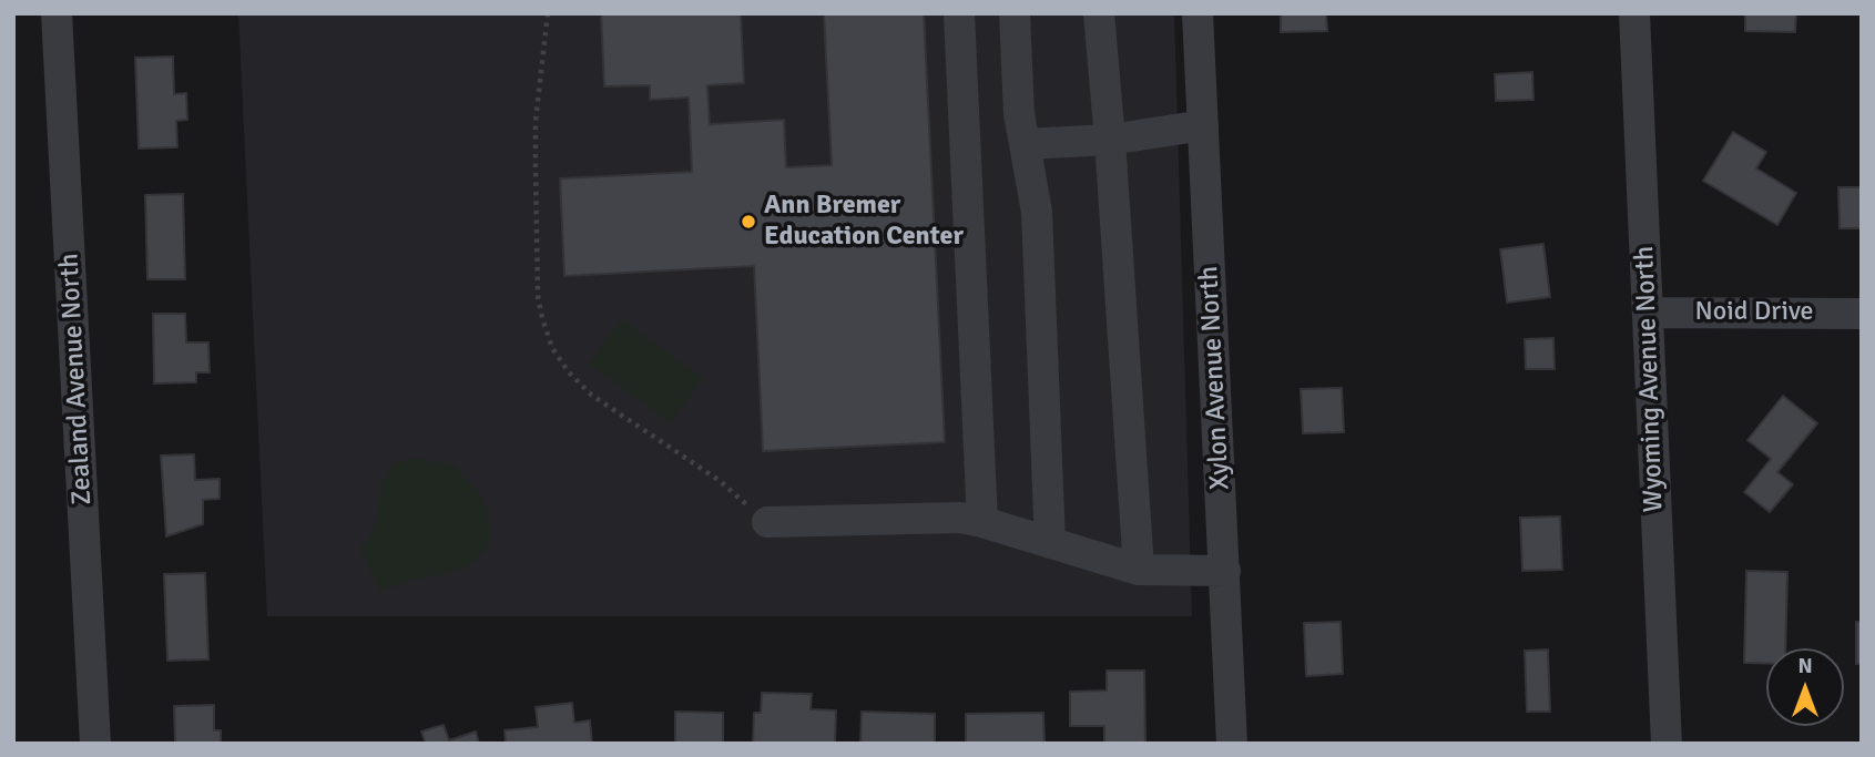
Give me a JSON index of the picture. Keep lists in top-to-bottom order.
{
  "streets": {
    "street": [
      "Noid Drive",
      "Xylon Avenue North",
      "Zealand Avenue North",
      "Wyoming Avenue North"
    ]
  },
  "crossings": [
    ["Noid Drive", "Wyoming Avenue North"]
  ],
  "places": ["Ann Bremer Education Center"],
  "north": "top"
}
